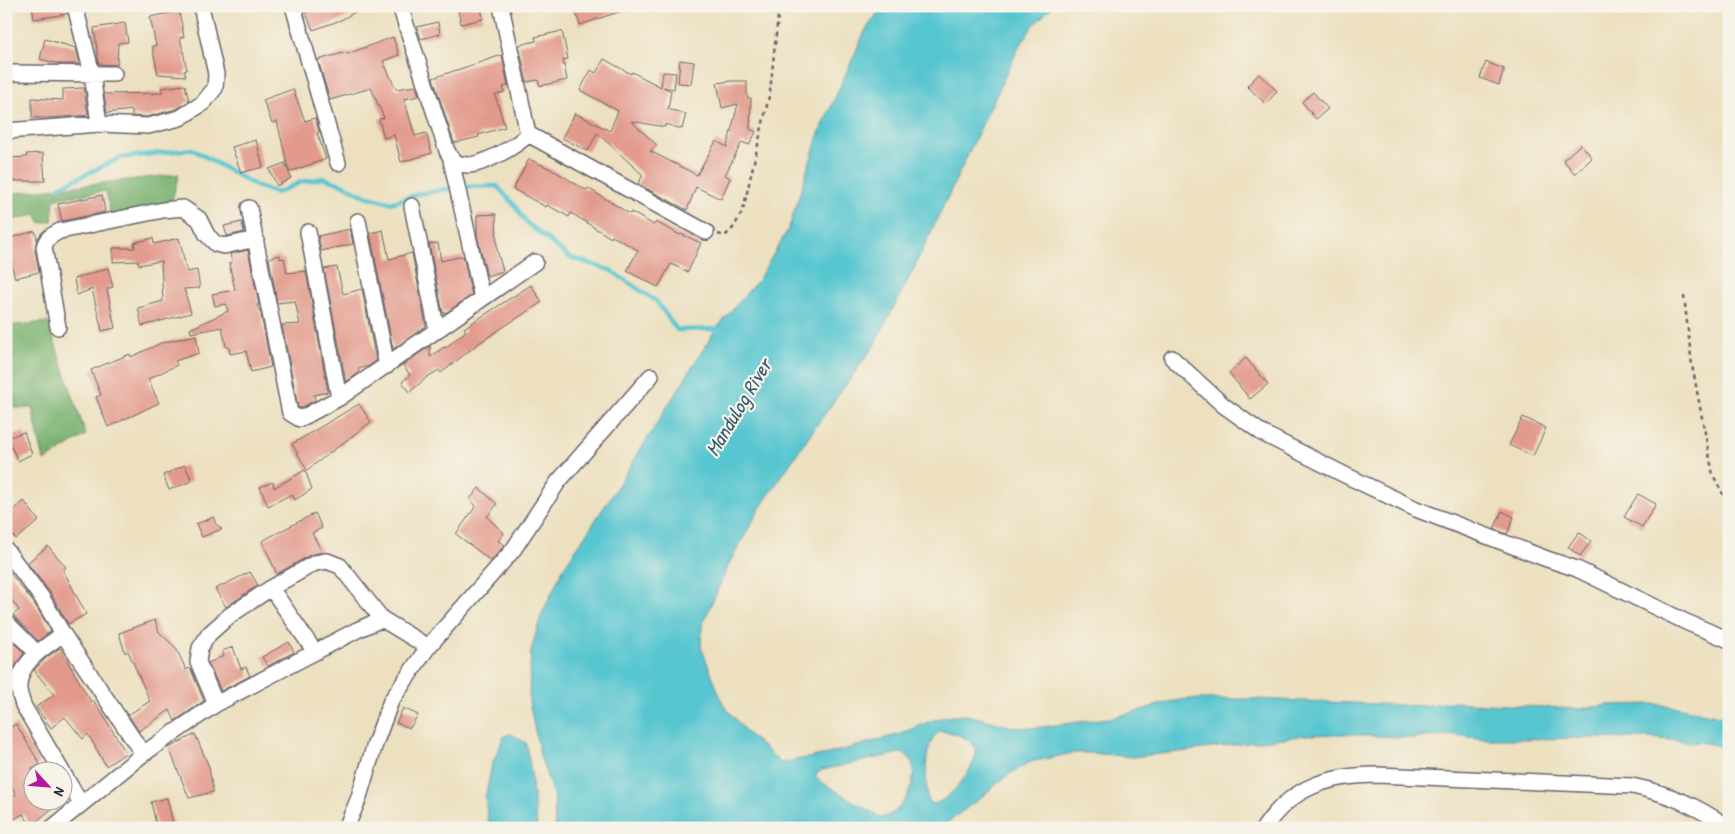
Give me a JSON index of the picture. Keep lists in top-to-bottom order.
{
  "water": ["Mandulog River"],
  "north": "bottom right"
}
